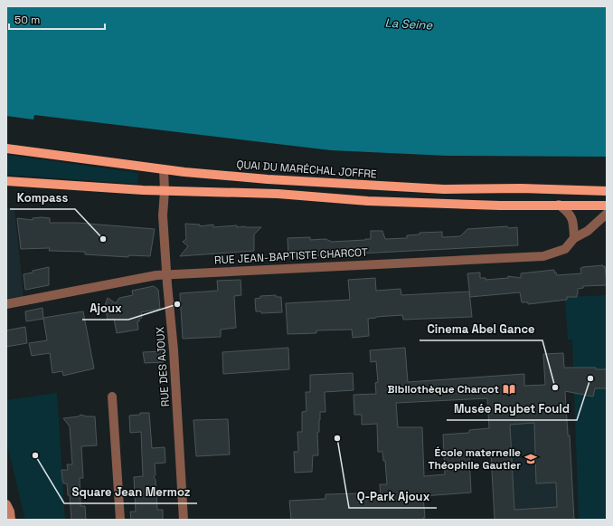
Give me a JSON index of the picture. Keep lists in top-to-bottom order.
{
  "streets": {
    "main road": ["QUAI DU MARÉCHAL JOFFRE"],
    "street": ["RUE JEAN-BAPTISTE CHARCOT", "RUE DES AJOUX"]
  },
  "crossings": [
    ["QUAI DU MARÉCHAL JOFFRE", "RUE DES AJOUX"],
    ["RUE JEAN-BAPTISTE CHARCOT", "RUE DES AJOUX"]
  ],
  "water": ["La Seine"],
  "places": {
    "other": [
      "Kompass",
      "Ajoux",
      "Musée Roybet Fould",
      "Cinema Abel Gance",
      "Q-Park Ajoux",
      "Square Jean Mermoz"
    ],
    "library": ["Bibliothèque Charcot"],
    "school or university": ["École maternelle Théophile Gautier"]
  },
  "scale_bar": "50 m"
}
